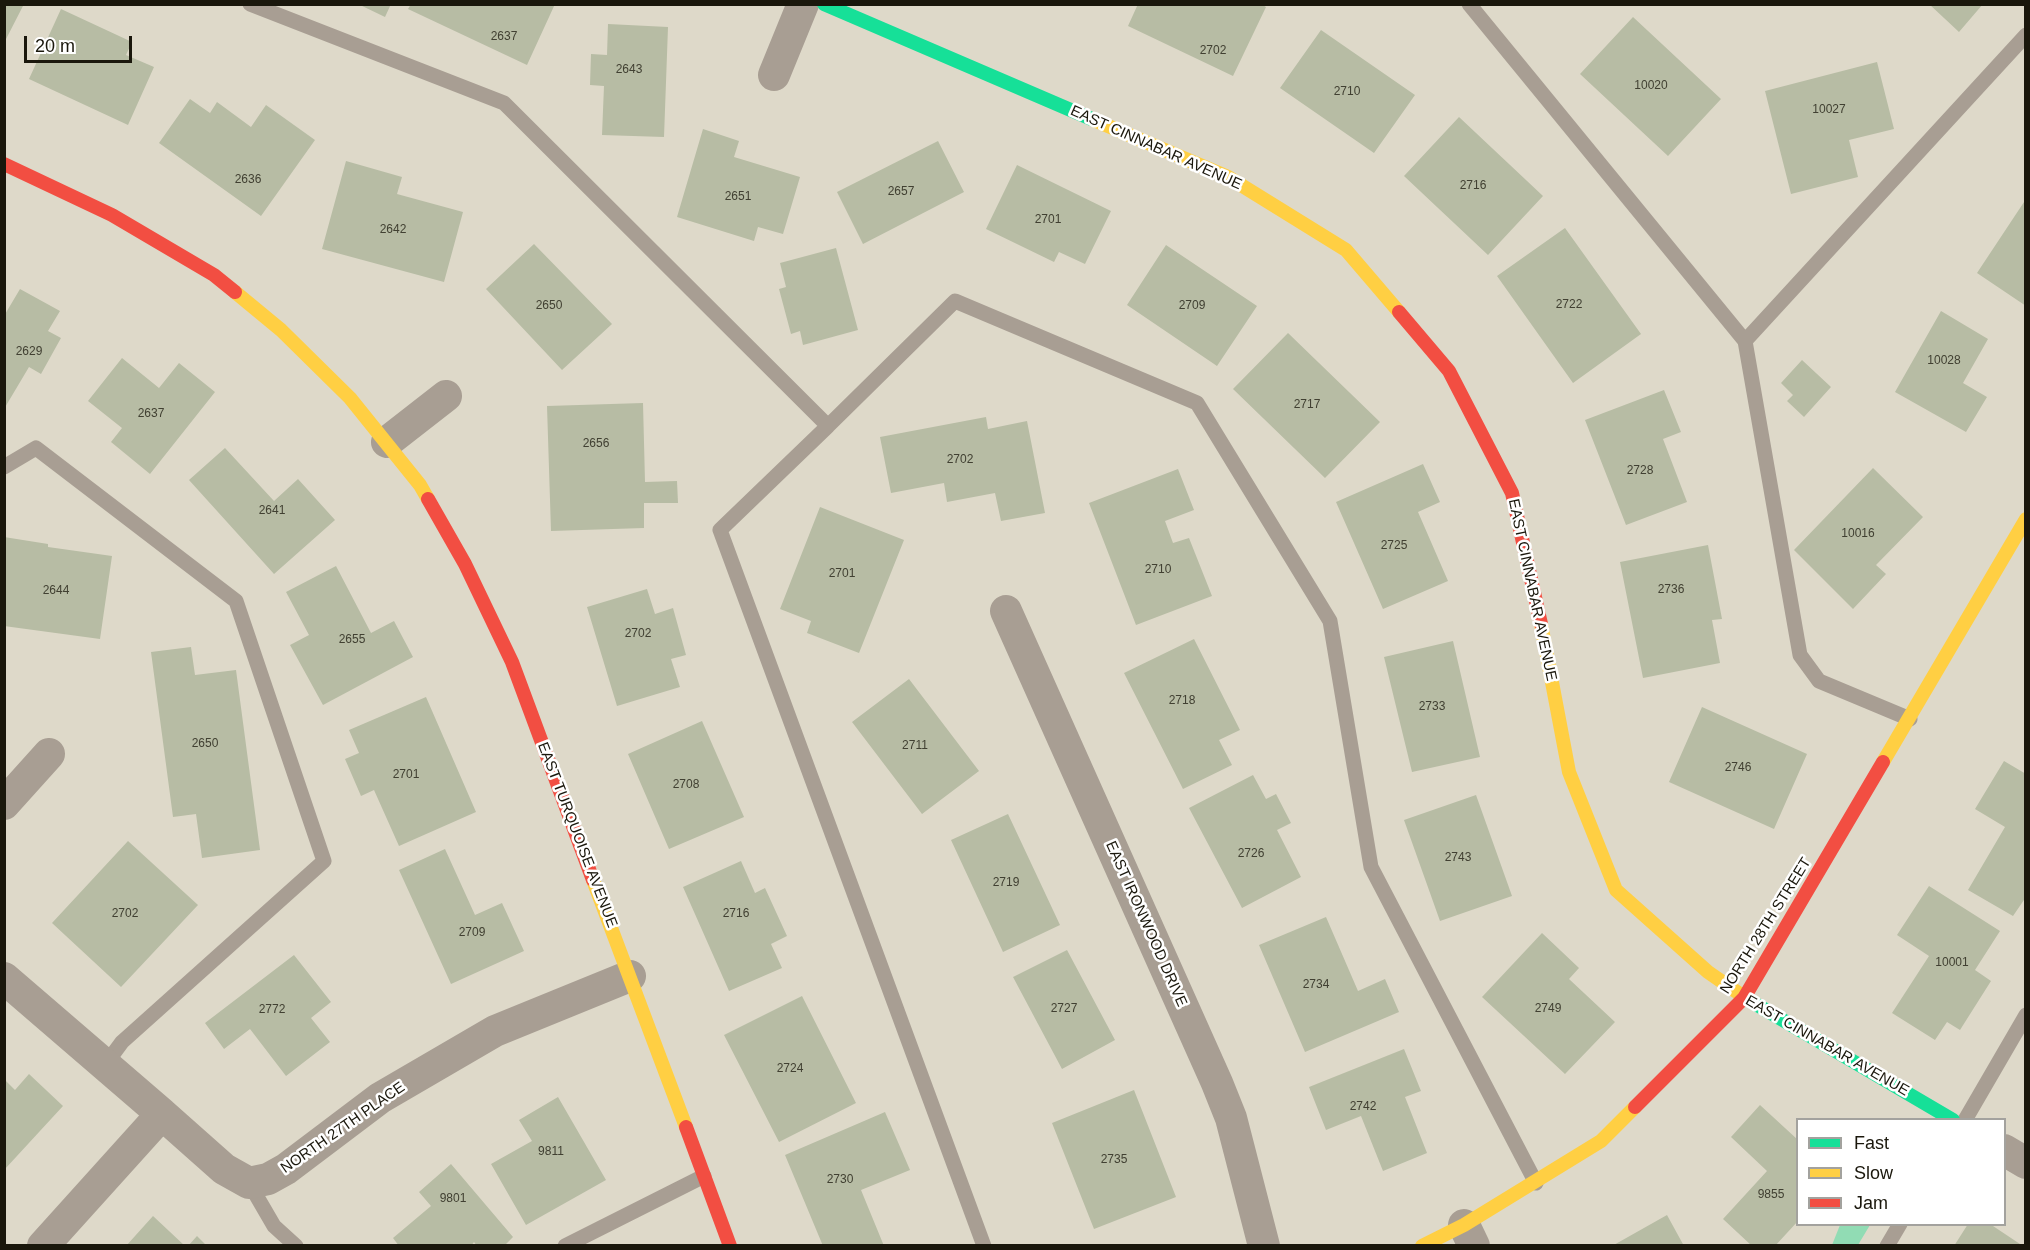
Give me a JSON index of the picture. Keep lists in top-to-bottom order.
{
  "streets": {
    "street": [
      "EAST CINNABAR AVENUE",
      "EAST TURQUOISE AVENUE",
      "EAST IRONWOOD DRIVE",
      "NORTH 28TH STREET",
      "NORTH 27TH PLACE"
    ]
  },
  "crossings": [
    ["EAST CINNABAR AVENUE", "NORTH 28TH STREET"],
    ["EAST TURQUOISE AVENUE", "NORTH 27TH PLACE"]
  ],
  "house_numbers": [
    "2637",
    "2702",
    "2643",
    "10020",
    "2710",
    "10027",
    "2636",
    "2716",
    "2657",
    "2651",
    "2701",
    "2642",
    "2722",
    "2650",
    "2709",
    "2629",
    "10028",
    "2717",
    "2637",
    "2656",
    "2702",
    "2728",
    "2641",
    "10016",
    "2725",
    "2710",
    "2701",
    "2736",
    "2644",
    "2702",
    "2655",
    "2718",
    "2733",
    "2650",
    "2711",
    "2746",
    "2701",
    "2708",
    "2726",
    "2743",
    "2719",
    "2702",
    "2716",
    "2709",
    "10001",
    "2734",
    "2727",
    "2749",
    "2772",
    "2724",
    "2742",
    "9811",
    "2735",
    "2730",
    "9855",
    "9801"
  ],
  "legend": ["Fast", "Slow", "Jam"],
  "scale_bar": "20 m"
}
